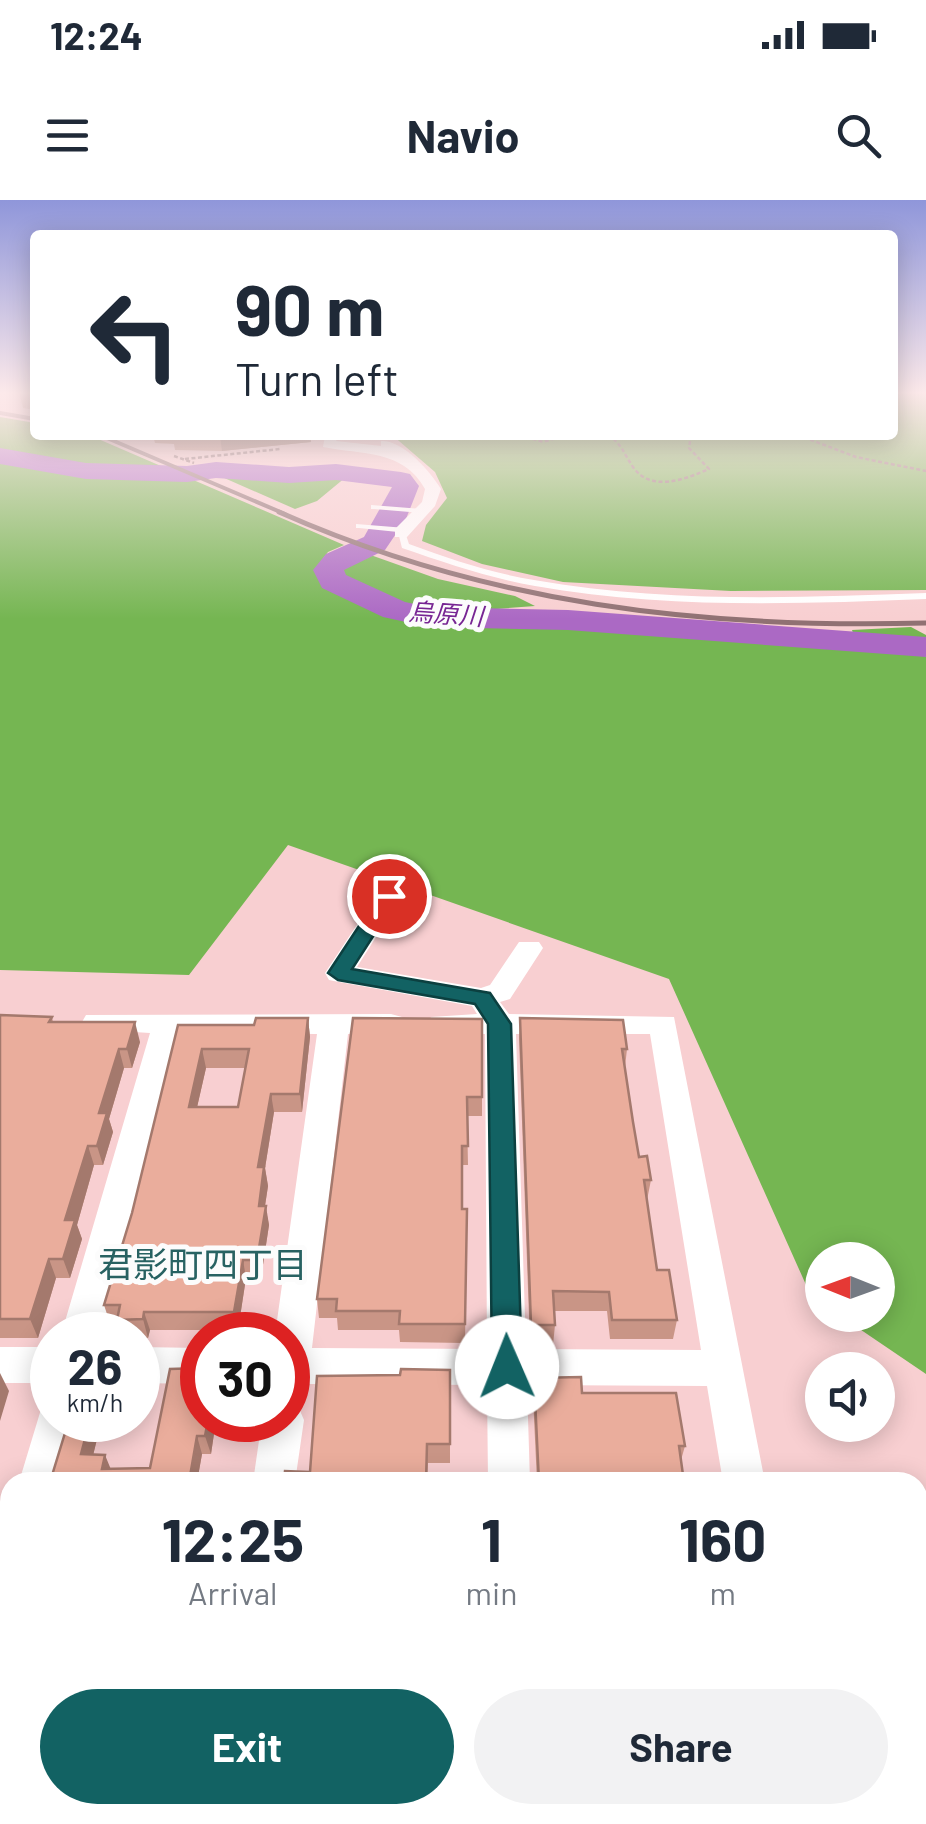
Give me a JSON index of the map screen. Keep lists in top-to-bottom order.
{
  "districts": ["君影町四丁目"],
  "water": ["烏原川"],
  "north": "left",
  "page": {
    "status": "12:24",
    "header": "Navio",
    "turn": ["90 m", "Turn left"],
    "speed": "26 km/h",
    "limit": "30",
    "eta": [
      "12:25",
      "Arrival",
      "1",
      "min",
      "160",
      "m"
    ],
    "buttons": ["Exit", "Share"]
  }
}
